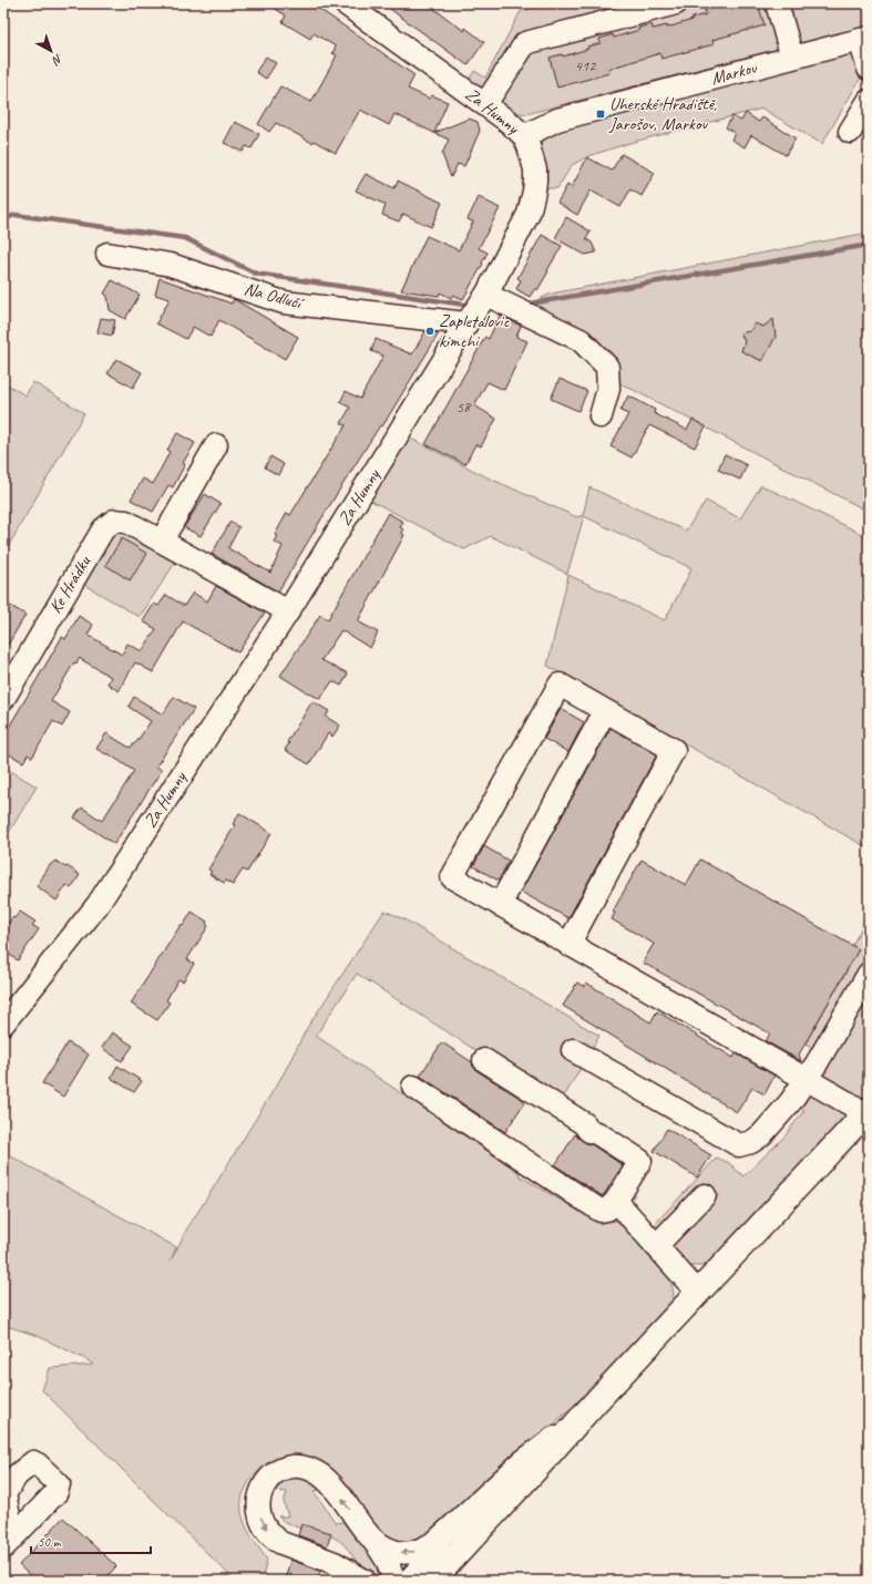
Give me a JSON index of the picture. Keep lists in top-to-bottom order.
{
  "streets": {
    "street": [
      "Markov",
      "Za Humny",
      "Na Odlučí",
      "Ke Hrádku"
    ]
  },
  "crossings": [
    ["Markov", "Za Humny"],
    ["Za Humny", "Na Odlučí"],
    ["Za Humny", "Ke Hrádku"]
  ],
  "places": {
    "transit": ["Uherské Hradiště, Jarošov, Markov"],
    "other": ["Zapletalovic kimchi"]
  },
  "house_numbers": ["412", "58"],
  "scale_bar": "50 m",
  "north": "bottom right"
}
